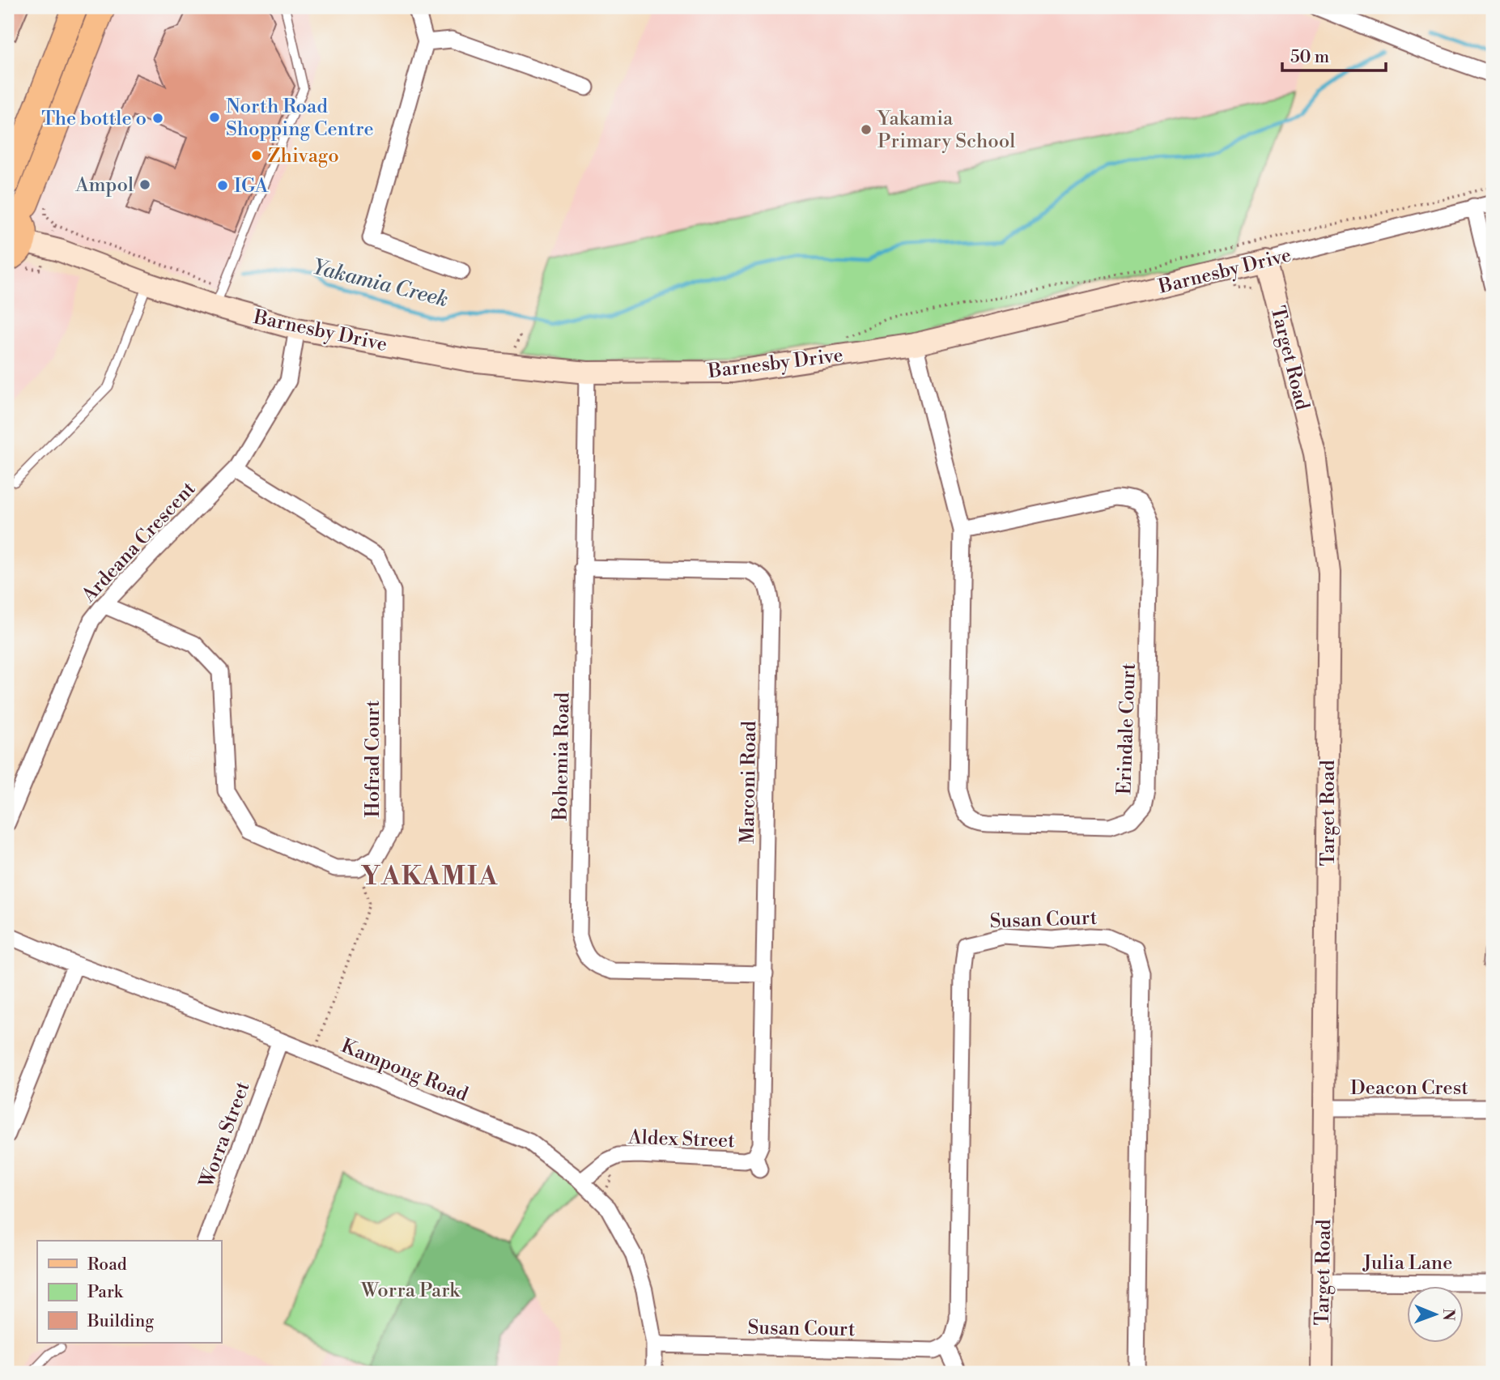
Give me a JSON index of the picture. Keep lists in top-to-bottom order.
{
  "streets": {
    "street": [
      "Barnesby Drive",
      "Target Road",
      "Ardeana Crescent",
      "Erindale Court",
      "Bohemia Road",
      "Hofrad Court",
      "Marconi Road",
      "Susan Court",
      "Kampong Road",
      "Deacon Crest",
      "Worra Street",
      "Aldex Street",
      "Julia Lane"
    ]
  },
  "crossings": [
    ["Barnesby Drive", "Target Road"],
    ["Barnesby Drive", "Ardeana Crescent"],
    ["Barnesby Drive", "Erindale Court"],
    ["Barnesby Drive", "Bohemia Road"],
    ["Target Road", "Deacon Crest"],
    ["Target Road", "Julia Lane"],
    ["Ardeana Crescent", "Hofrad Court"],
    ["Bohemia Road", "Marconi Road"],
    ["Marconi Road", "Aldex Street"],
    ["Susan Court", "Kampong Road"],
    ["Kampong Road", "Worra Street"],
    ["Kampong Road", "Aldex Street"]
  ],
  "districts": ["YAKAMIA"],
  "water": ["Yakamia Creek"],
  "parks": ["Worra Park"],
  "places": [
    "North Road Shopping Centre",
    "The bottle o",
    "Yakamia Primary School",
    "Zhivago",
    "Ampol",
    "IGA"
  ],
  "legend": ["Road", "Park", "Building"],
  "scale_bar": "50 m",
  "north": "right"
}
